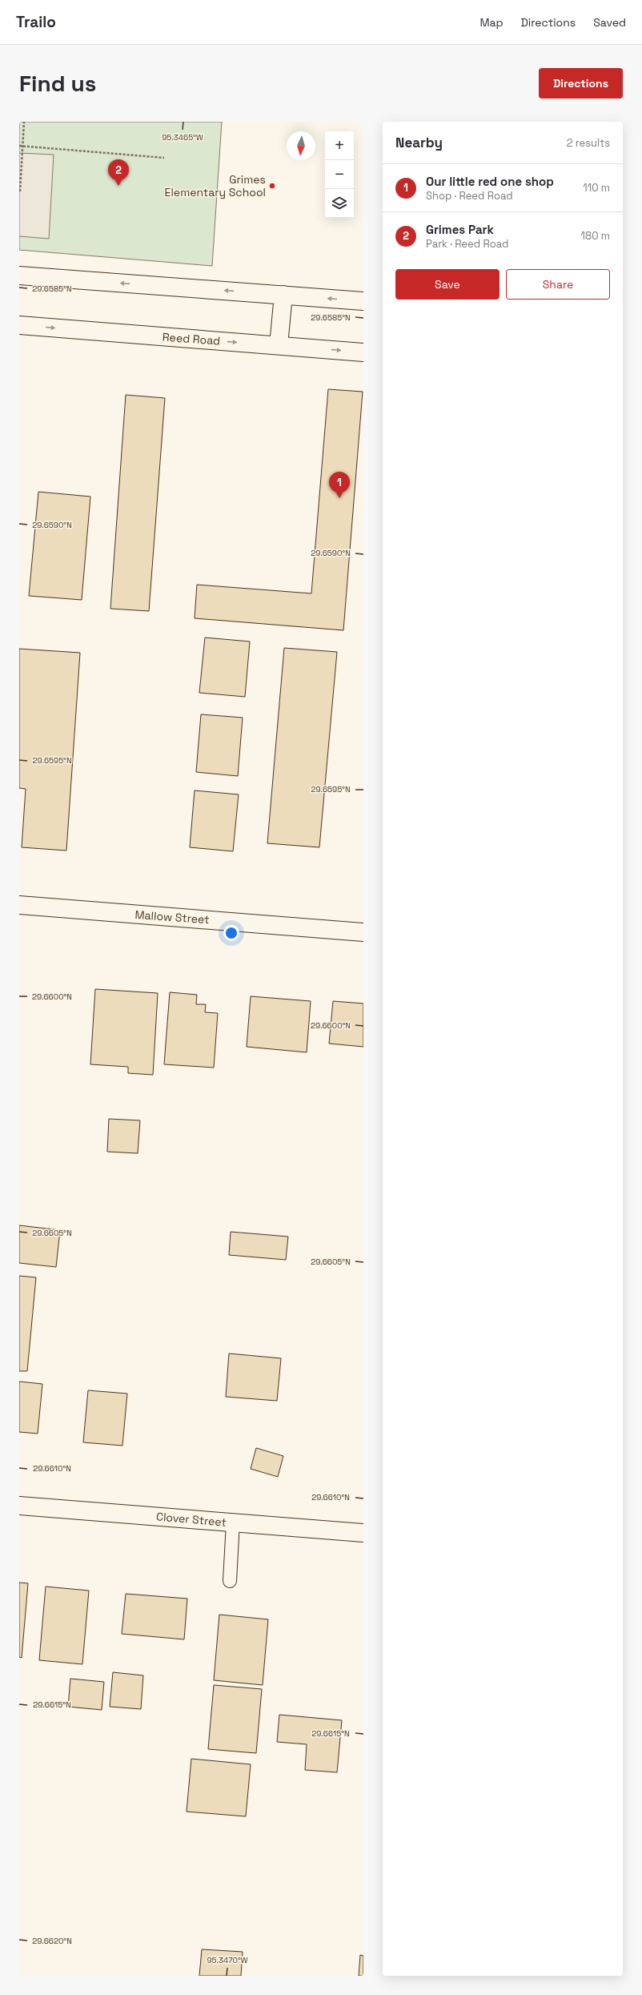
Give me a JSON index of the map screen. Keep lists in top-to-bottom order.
{
  "streets": {
    "street": ["Reed Road", "Mallow Street", "Clover Street"]
  },
  "places": ["Grimes Elementary School"],
  "north": "bottom",
  "page": {
    "header": "Trailo",
    "nav": ["Map", "Directions", "Saved"],
    "buttons": [
      "Directions",
      ["Save", "Share"]
    ],
    "title": "Find us",
    "heading": ["Nearby", "2 results"],
    "map_buttons": ["+", "−"],
    "pins": ["2", "1"],
    "list": [
      {
        "mark": "1",
        "name": "Our little red one shop",
        "note": "Shop · Reed Road",
        "value": "110 m"
      },
      {
        "mark": "2",
        "name": "Grimes Park",
        "note": "Park · Reed Road",
        "value": "180 m"
      }
    ]
  },
  "coordinates": [
    "95.3465°W",
    "29.6585°N",
    "29.6590°N",
    "29.6595°N",
    "29.6600°N",
    "29.6605°N",
    "29.6610°N",
    "29.6615°N",
    "29.6620°N",
    "95.3470°W"
  ]
}
